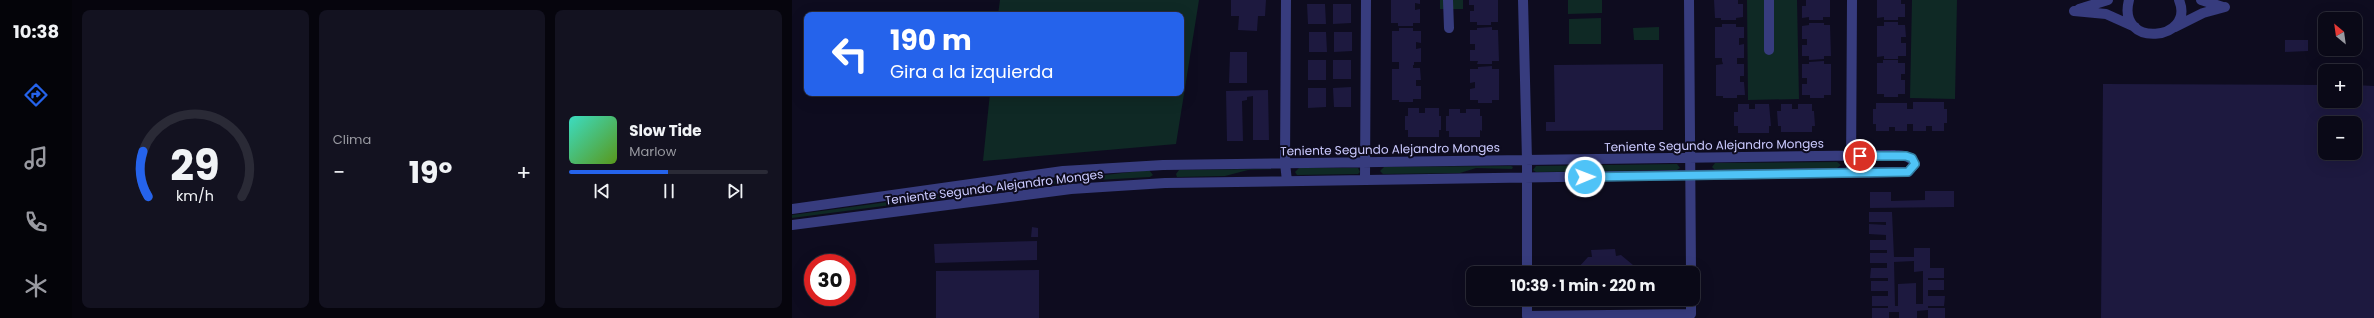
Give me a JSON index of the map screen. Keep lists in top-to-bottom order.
{
  "streets": {
    "street": ["Teniente Segundo Alejandro Monges"]
  },
  "north": "top left",
  "page": {
    "tabs": "10:38",
    "tile": "Clima",
    "map_buttons": ["+", "−"],
    "turn": ["190 m", "Gira a la izquierda"],
    "song": ["Slow Tide", "Marlow"],
    "heat": ["−", "19°", "+"],
    "limit": "30",
    "trip": "10:39 · 1 min · 220 m",
    "gauge": ["29", "km/h"]
  }
}
